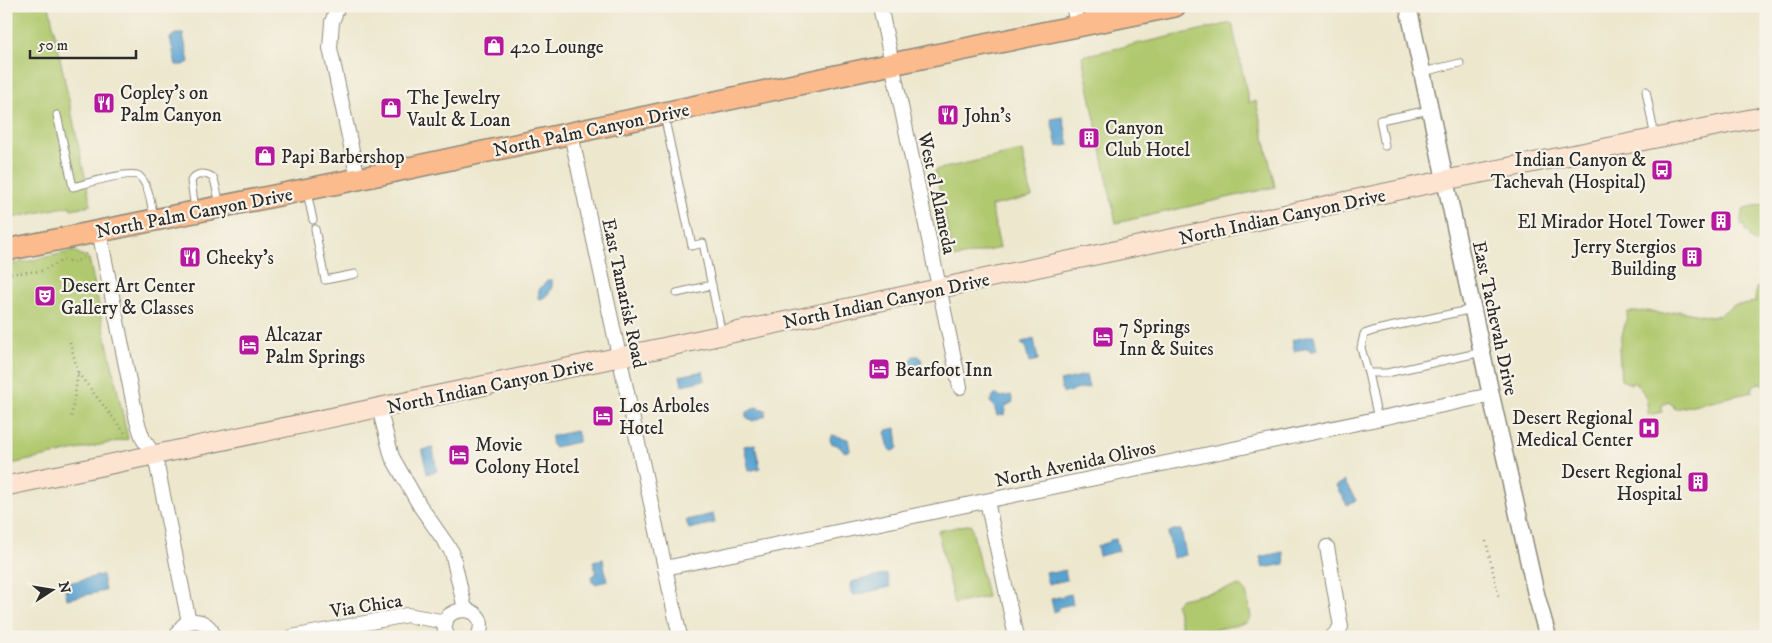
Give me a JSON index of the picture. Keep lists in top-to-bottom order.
{
  "streets": {
    "main road": ["North Palm Canyon Drive", "North Indian Canyon Drive"],
    "street": [
      "West el Alameda",
      "East Tamarisk Road",
      "East Tachevah Drive",
      "North Avenida Olivos",
      "Via Chica"
    ]
  },
  "crossings": [
    ["North Palm Canyon Drive", "West el Alameda"],
    ["North Palm Canyon Drive", "East Tamarisk Road"],
    ["West el Alameda", "North Indian Canyon Drive"],
    ["North Indian Canyon Drive", "East Tamarisk Road"],
    ["North Indian Canyon Drive", "East Tachevah Drive"],
    ["East Tamarisk Road", "North Avenida Olivos"],
    ["East Tachevah Drive", "North Avenida Olivos"]
  ],
  "places": {
    "shop": ["420 Lounge", "The Jewelry Vault & Loan", "Papi Barbershop"],
    "restaurant": ["Copley's on Palm Canyon", "John's", "Cheeky's"],
    "building": [
      "Canyon Club Hotel",
      "El Mirador Hotel Tower",
      "Jerry Stergios Building",
      "Desert Regional Hospital"
    ],
    "bus stop": ["Indian Canyon & Tachevah (Hospital)"],
    "theatre": ["Desert Art Center Gallery & Classes"],
    "hotel": [
      "7 Springs Inn & Suites",
      "Alcazar Palm Springs",
      "Bearfoot Inn",
      "Los Arboles Hotel",
      "Movie Colony Hotel"
    ],
    "hospital": ["Desert Regional Medical Center"]
  },
  "scale_bar": "50 m",
  "north": "right"
}
